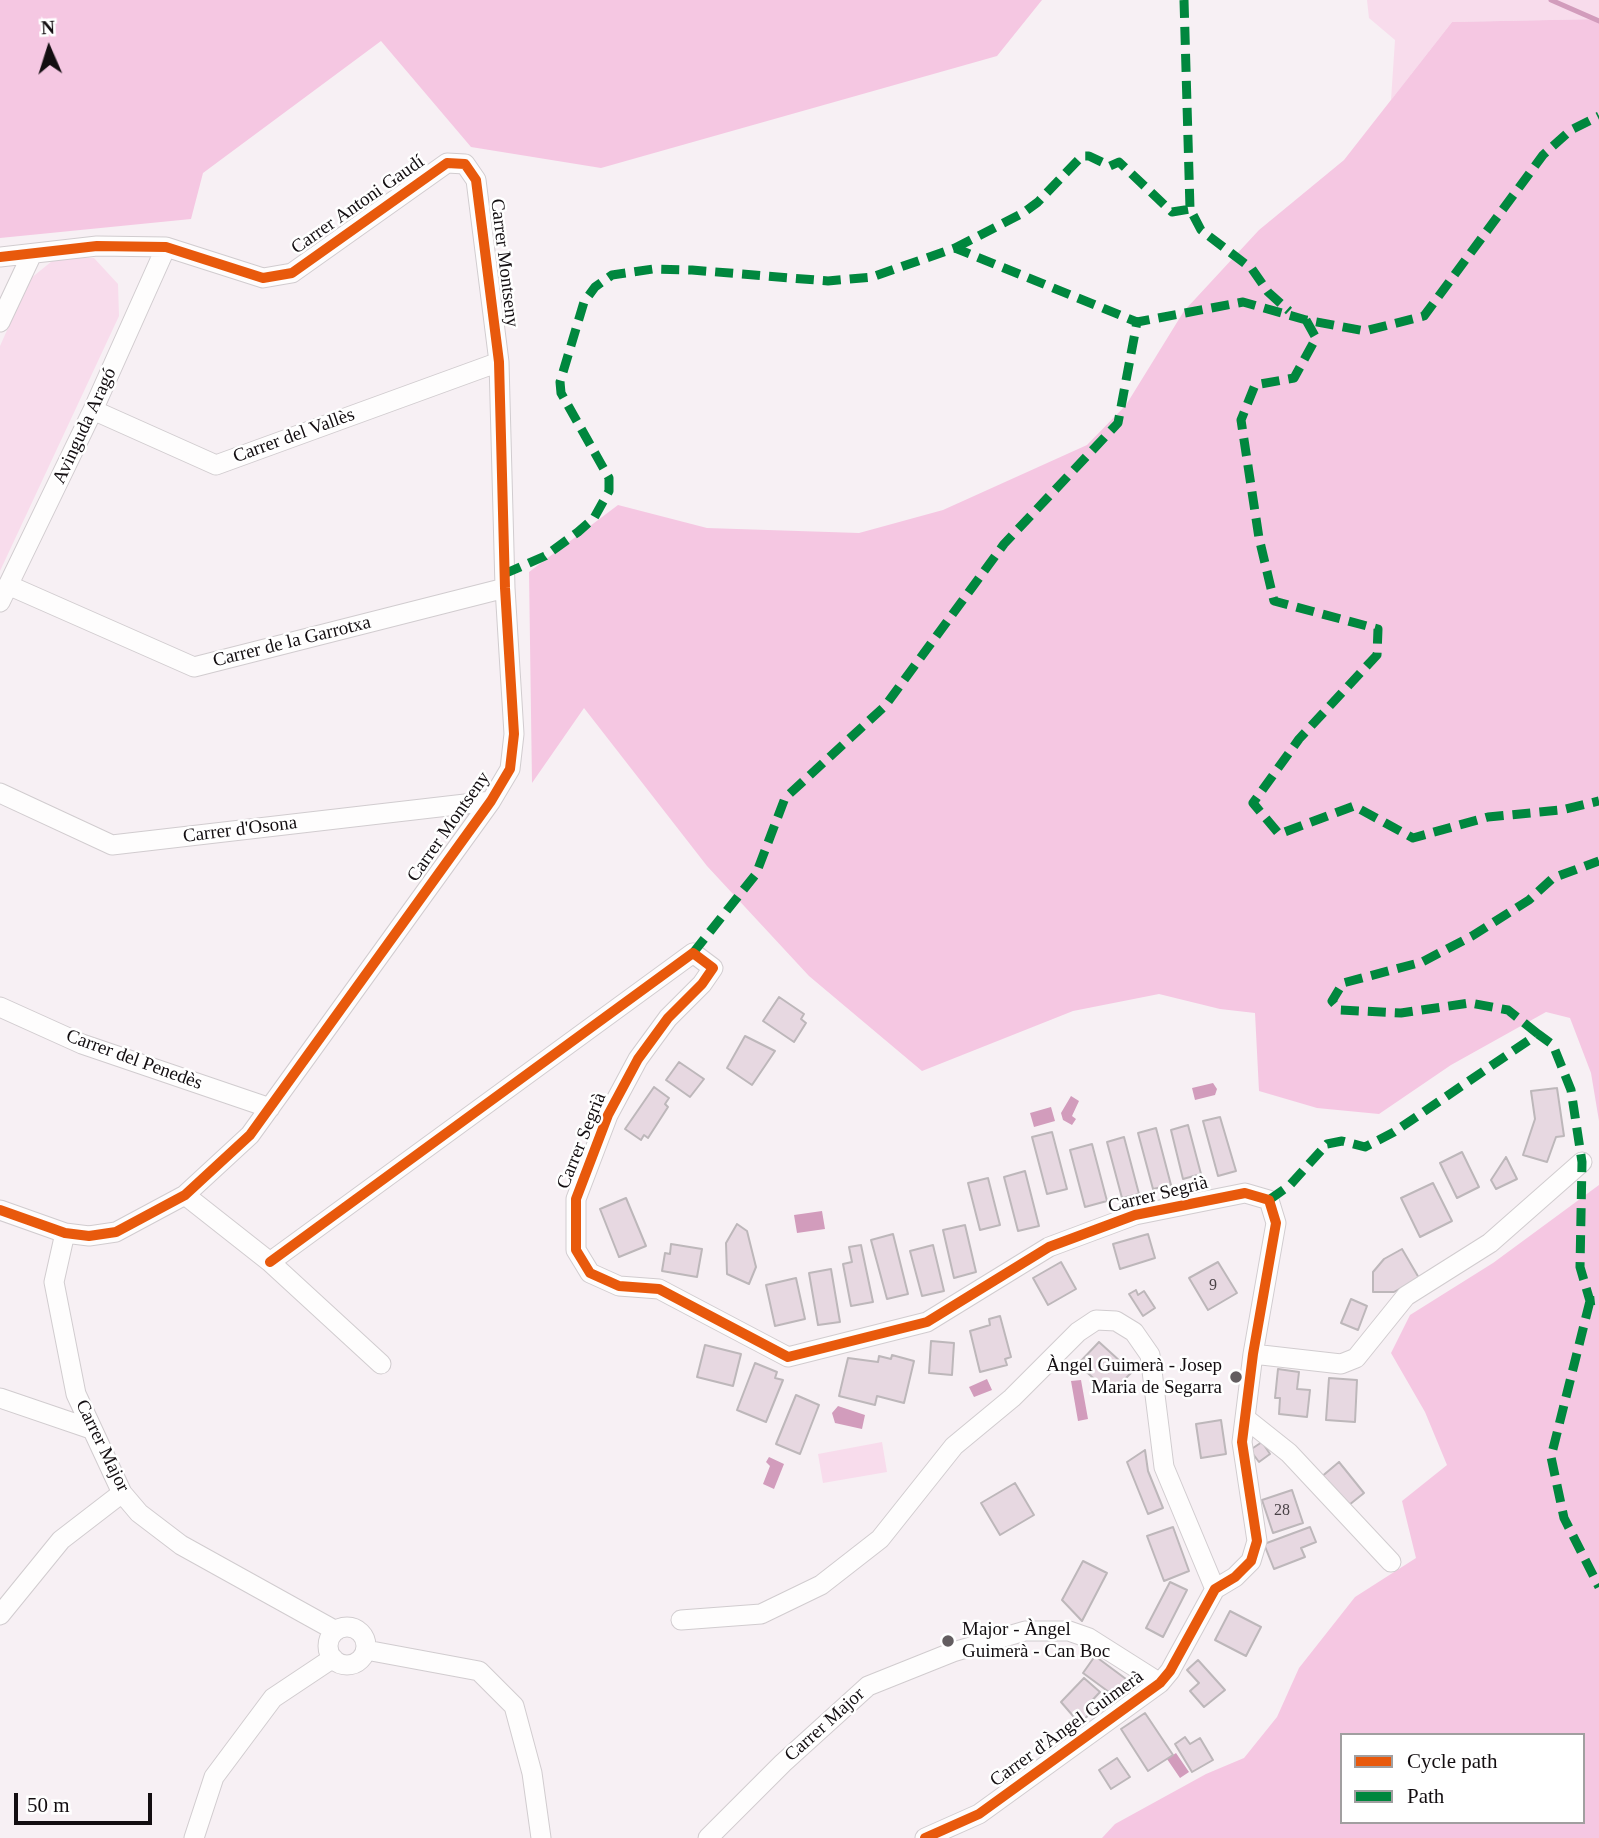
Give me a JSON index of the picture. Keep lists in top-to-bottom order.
{
  "streets": {
    "street": [
      "Carrer Antoni Gaudí",
      "Carrer Montseny",
      "Avinguda Aragó",
      "Carrer del Vallès",
      "Carrer de la Garrotxa",
      "Carrer d'Osona",
      "Carrer del Penedès",
      "Carrer Segrià",
      "Carrer Major",
      "Carrer d'Àngel Guimerà"
    ]
  },
  "crossings": [
    ["Carrer Antoni Gaudí", "Carrer Montseny"],
    ["Carrer Antoni Gaudí", "Avinguda Aragó"],
    ["Carrer Montseny", "Carrer del Vallès"],
    ["Carrer Montseny", "Carrer de la Garrotxa"],
    ["Carrer Montseny", "Carrer d'Osona"],
    ["Carrer Montseny", "Carrer del Penedès"],
    ["Carrer Montseny", "Carrer Major"],
    ["Avinguda Aragó", "Carrer del Vallès"],
    ["Avinguda Aragó", "Carrer de la Garrotxa"],
    ["Carrer Segrià", "Carrer d'Àngel Guimerà"],
    ["Carrer Major", "Carrer d'Àngel Guimerà"]
  ],
  "places": ["Àngel Guimerà - Josep Maria de Segarra", "Major - Àngel Guimerà - Can Boc"],
  "house_numbers": ["9", "28"],
  "legend": ["Cycle path", "Path"],
  "scale_bar": "50 m",
  "north": "top"
}
